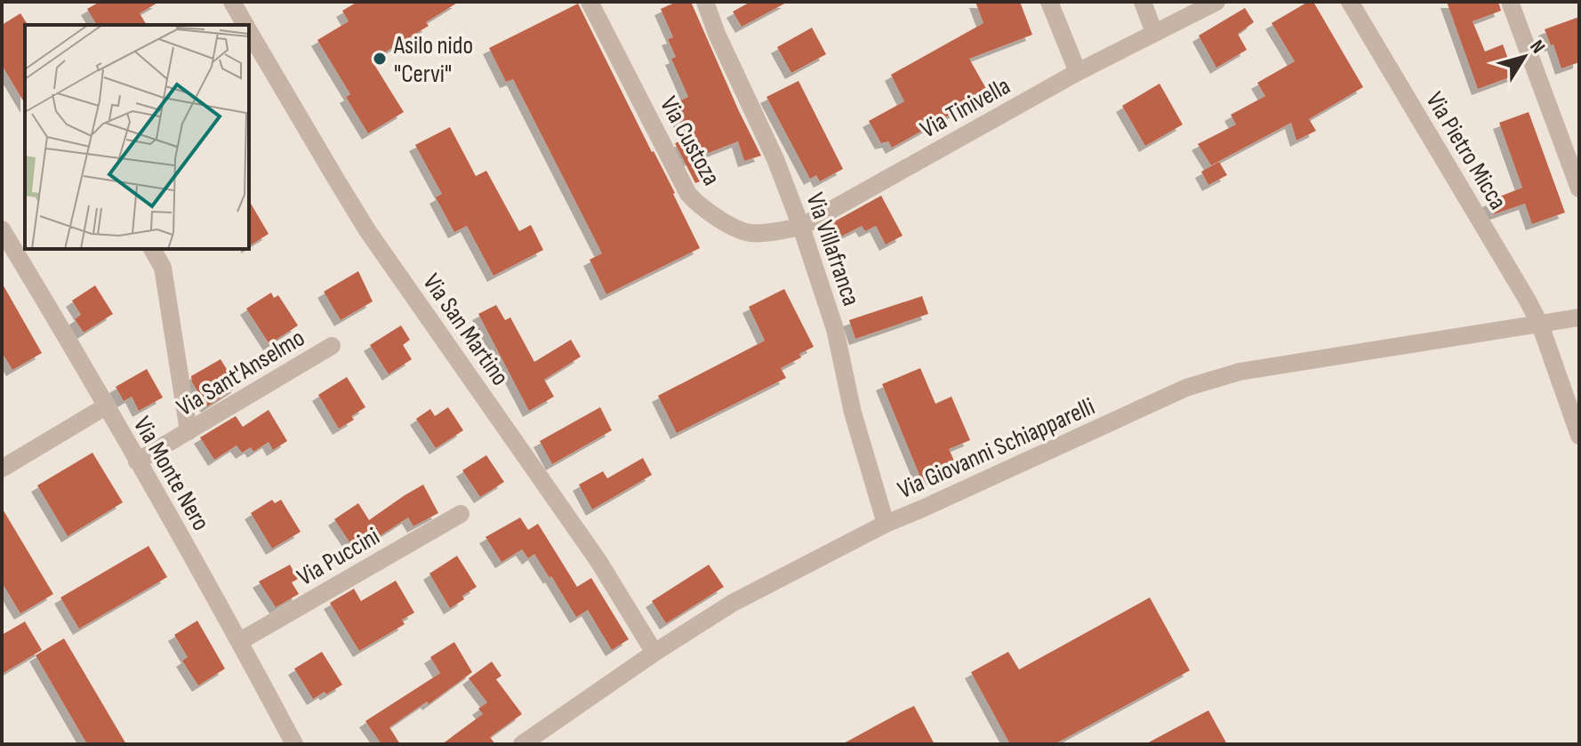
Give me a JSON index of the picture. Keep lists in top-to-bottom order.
{
  "streets": {
    "street": [
      "Via Tinivella",
      "Via Custoza",
      "Via Pietro Micca",
      "Via Villafranca",
      "Via San Martino",
      "Via Sant'Anselmo",
      "Via Giovanni Schiapparelli",
      "Via Monte Nero",
      "Via Puccini"
    ]
  },
  "crossings": [
    ["Via Tinivella", "Via Custoza"],
    ["Via Tinivella", "Via Villafranca"],
    ["Via Custoza", "Via Villafranca"],
    ["Via Pietro Micca", "Via Giovanni Schiapparelli"],
    ["Via Villafranca", "Via Giovanni Schiapparelli"],
    ["Via San Martino", "Via Giovanni Schiapparelli"],
    ["Via Sant'Anselmo", "Via Monte Nero"],
    ["Via Monte Nero", "Via Puccini"]
  ],
  "places": ["Asilo nido \"Cervi\""],
  "north": "top right"
}
